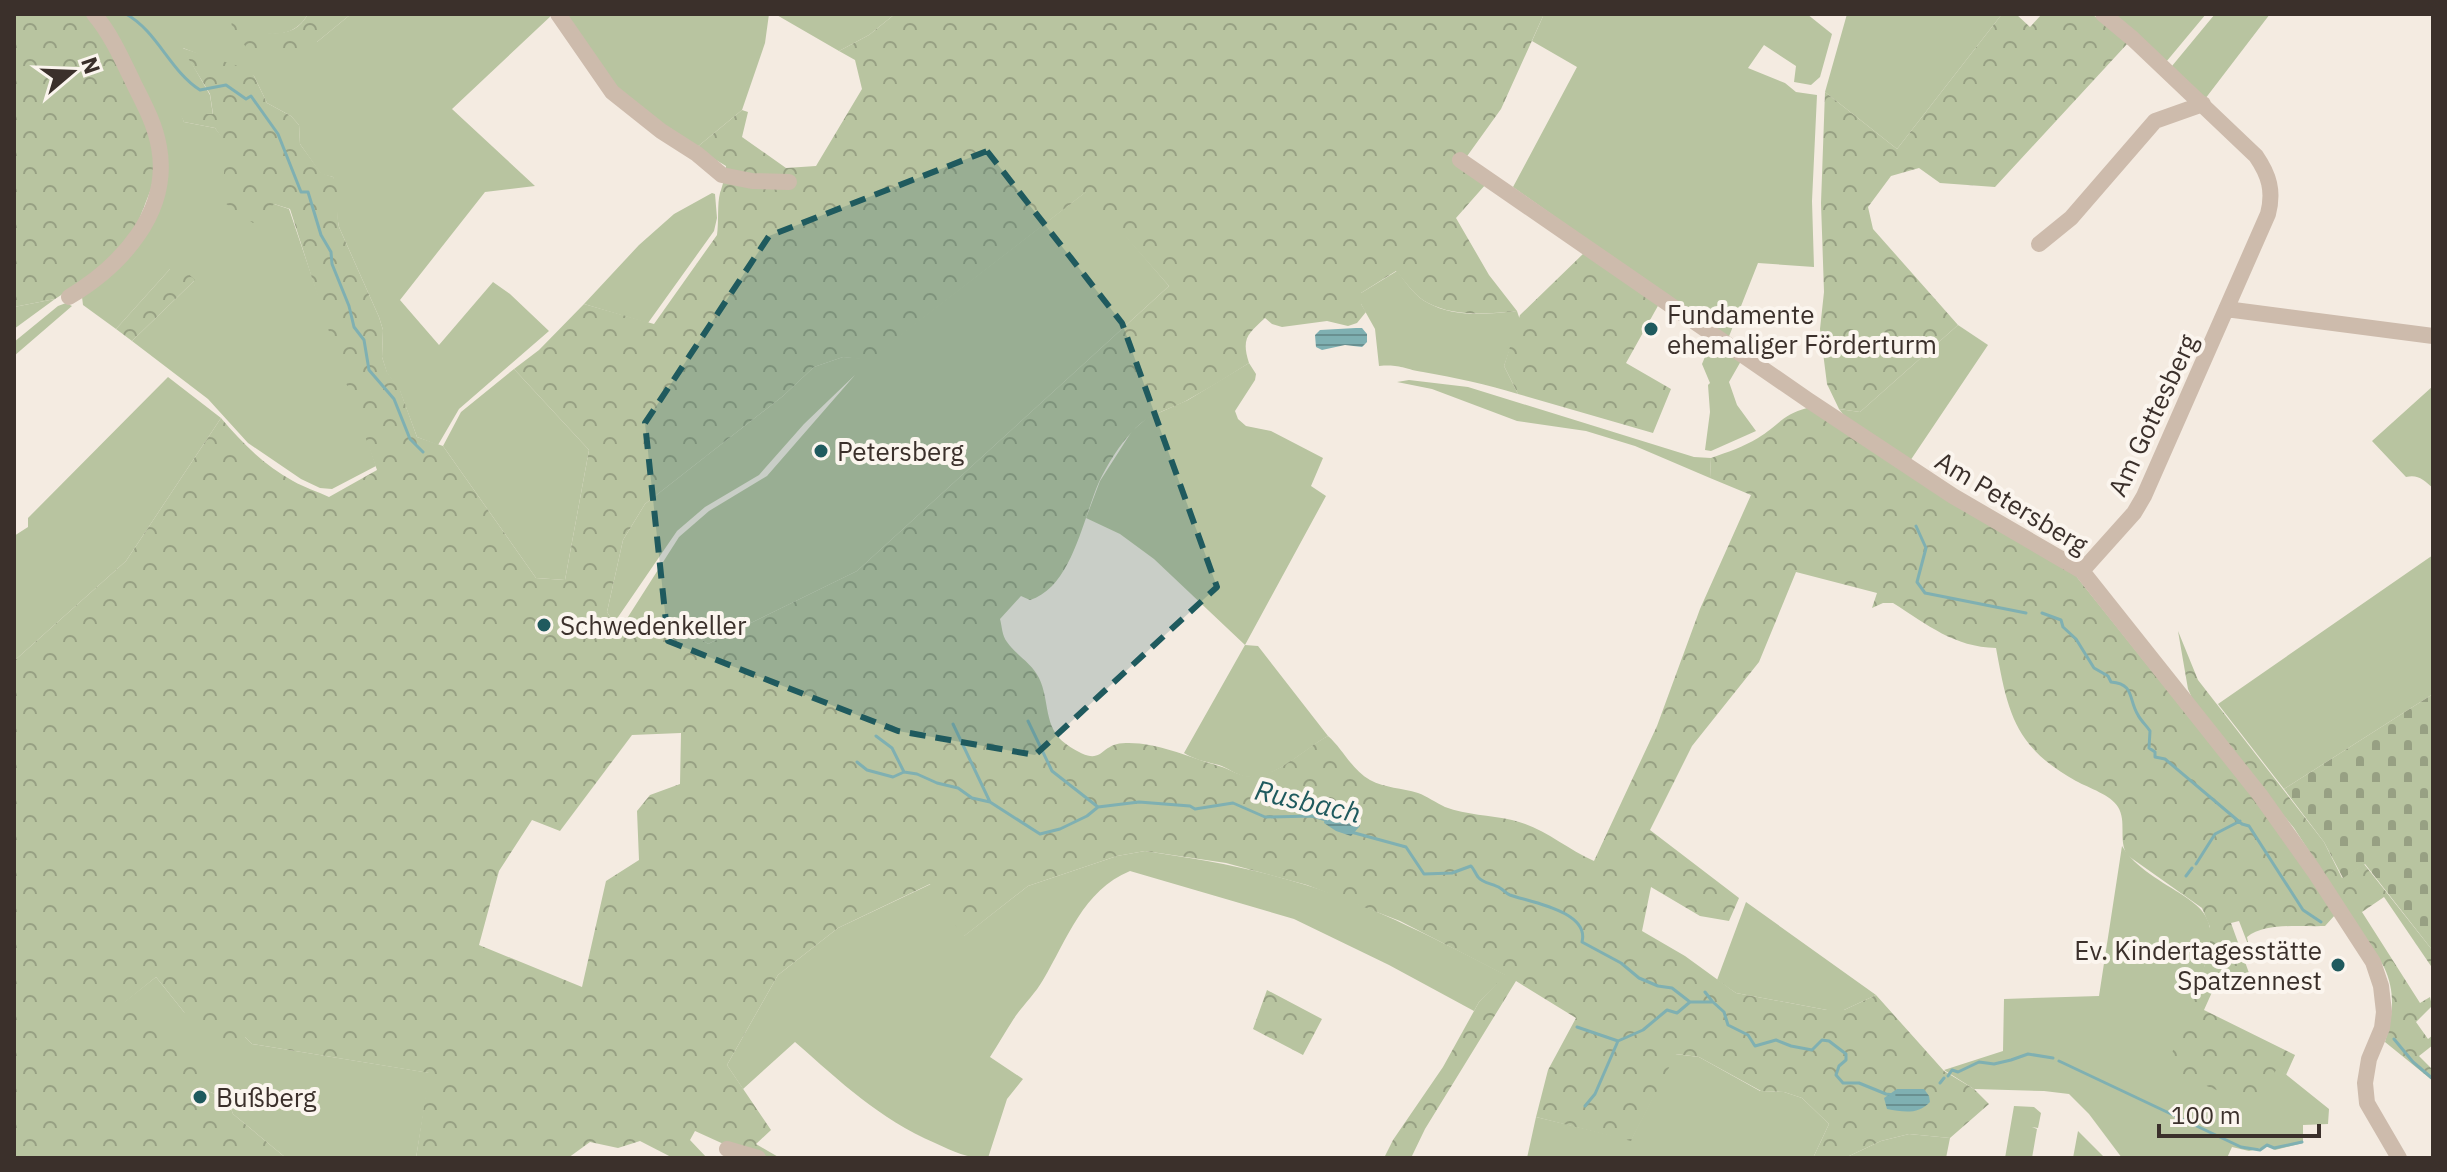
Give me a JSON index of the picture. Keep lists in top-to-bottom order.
{
  "streets": {
    "street": ["Am Gottesberg", "Am Petersberg"]
  },
  "crossings": [
    ["Am Gottesberg", "Am Petersberg"]
  ],
  "water": ["Rusbach"],
  "places": [
    "Fundamente ehemaliger Förderturm",
    "Petersberg",
    "Schwedenkeller",
    "Ev. Kindertagesstätte Spatzennest",
    "Bußberg"
  ],
  "scale_bar": "100 m",
  "north": "right"
}
